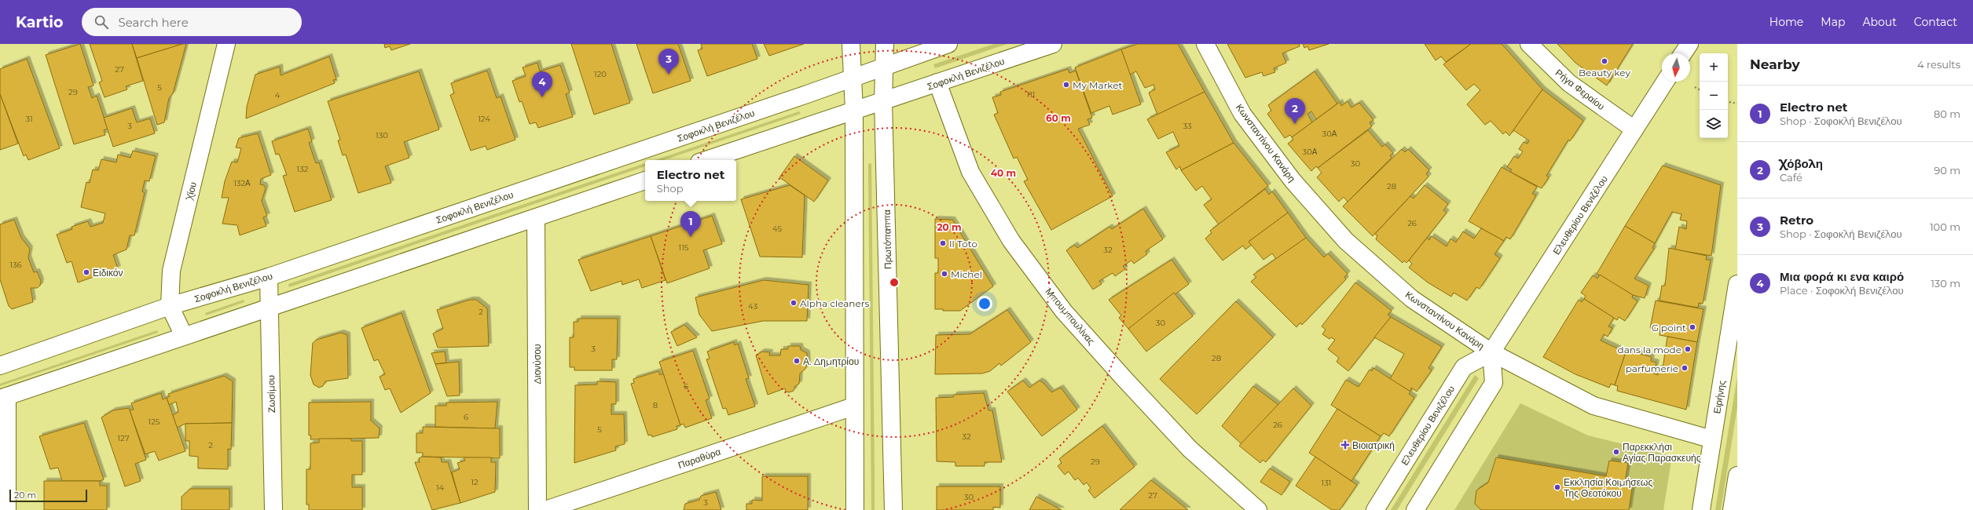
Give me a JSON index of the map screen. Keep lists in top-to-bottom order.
{
  "streets": {
    "street": [
      "Σοφοκλή Βενιζέλου",
      "Ρήγα Φεραίου",
      "Κωνσταντίνου Κανάρη",
      "Χίου",
      "Ελευθερίου Βενιζέλου",
      "Πρωτόπαππα",
      "Μπουμπουλίνας",
      "Διονύσου",
      "Ζωσίμου",
      "Ειρήνης",
      "Παραθύρα"
    ]
  },
  "crossings": [
    ["Σοφοκλή Βενιζέλου", "Χίου"],
    ["Σοφοκλή Βενιζέλου", "Πρωτόπαππα"],
    ["Σοφοκλή Βενιζέλου", "Μπουμπουλίνας"],
    ["Σοφοκλή Βενιζέλου", "Ζωσίμου"],
    ["Ρήγα Φεραίου", "Ελευθερίου Βενιζέλου"],
    ["Κωνσταντίνου Κανάρη", "Ελευθερίου Βενιζέλου"],
    ["Κωνσταντίνου Κανάρη", "Ειρήνης"]
  ],
  "places": {
    "other": [
      "Beauty key",
      "My Market",
      "Il Toto",
      "Ειδικόν",
      "Michel",
      "Alpha cleaners",
      "G point",
      "dans la mode",
      "Α. Δημητρίου",
      "parfumerie",
      "Παρεκκλήσι Αγίας Παρασκευής",
      "Εκκλησία Κοιμήσεως Της Θεοτόκου"
    ],
    "health": ["Βιοιατρική"]
  },
  "house_numbers": [
    "27",
    "120",
    "5",
    "29",
    "111",
    "4",
    "31",
    "124",
    "3",
    "33",
    "30Α",
    "130",
    "30Α",
    "30",
    "132",
    "132Α",
    "28",
    "26",
    "45",
    "115",
    "32",
    "136",
    "43",
    "2",
    "30",
    "3",
    "28",
    "6",
    "8",
    "6",
    "125",
    "26",
    "5",
    "32",
    "127",
    "2",
    "29",
    "12",
    "131",
    "14",
    "27",
    "30",
    "3"
  ],
  "scale_bar": "20 m",
  "north": "bottom",
  "page": {
    "header": "Kartio",
    "search": "Search here",
    "nav": [
      "Home",
      "Map",
      "About",
      "Contact"
    ],
    "heading": ["Nearby", "4 results"],
    "pins": [
      "3",
      "4",
      "2",
      "1"
    ],
    "map_buttons": ["+", "−"],
    "list": [
      {
        "mark": "1",
        "name": "Electro net",
        "note": "Shop · Σοφοκλή Βενιζέλου",
        "value": "80 m"
      },
      {
        "mark": "2",
        "name": "Χόβολη",
        "note": "Café",
        "value": "90 m"
      },
      {
        "mark": "3",
        "name": "Retro",
        "note": "Shop · Σοφοκλή Βενιζέλου",
        "value": "100 m"
      },
      {
        "mark": "4",
        "name": "Μια φορά κι ενα καιρό",
        "note": "Place · Σοφοκλή Βενιζέλου",
        "value": "130 m"
      }
    ],
    "popup": ["Electro net", "Shop"],
    "scale": "20 m"
  },
  "rings": ["60 m", "40 m", "20 m"]
}
